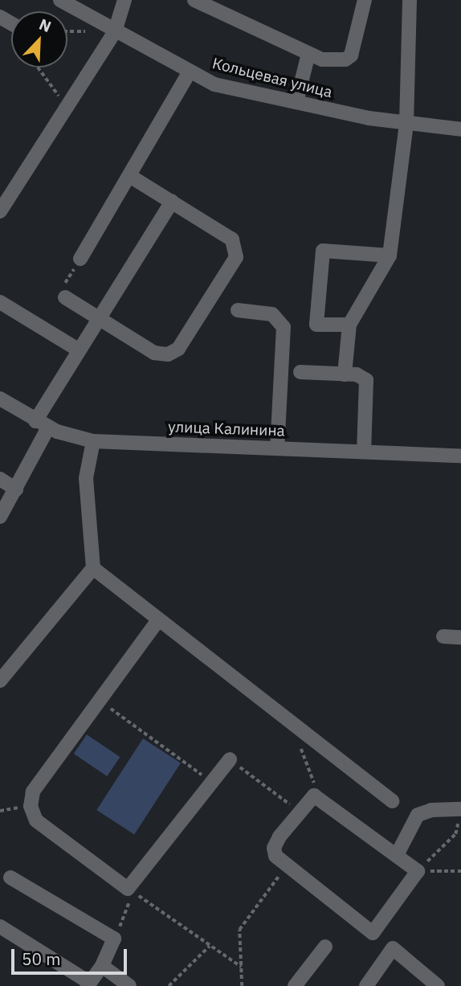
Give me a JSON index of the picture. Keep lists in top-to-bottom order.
{
  "streets": {
    "street": ["Кольцевая улица", "улица Калинина"]
  },
  "scale_bar": "50 m",
  "north": "top right"
}
